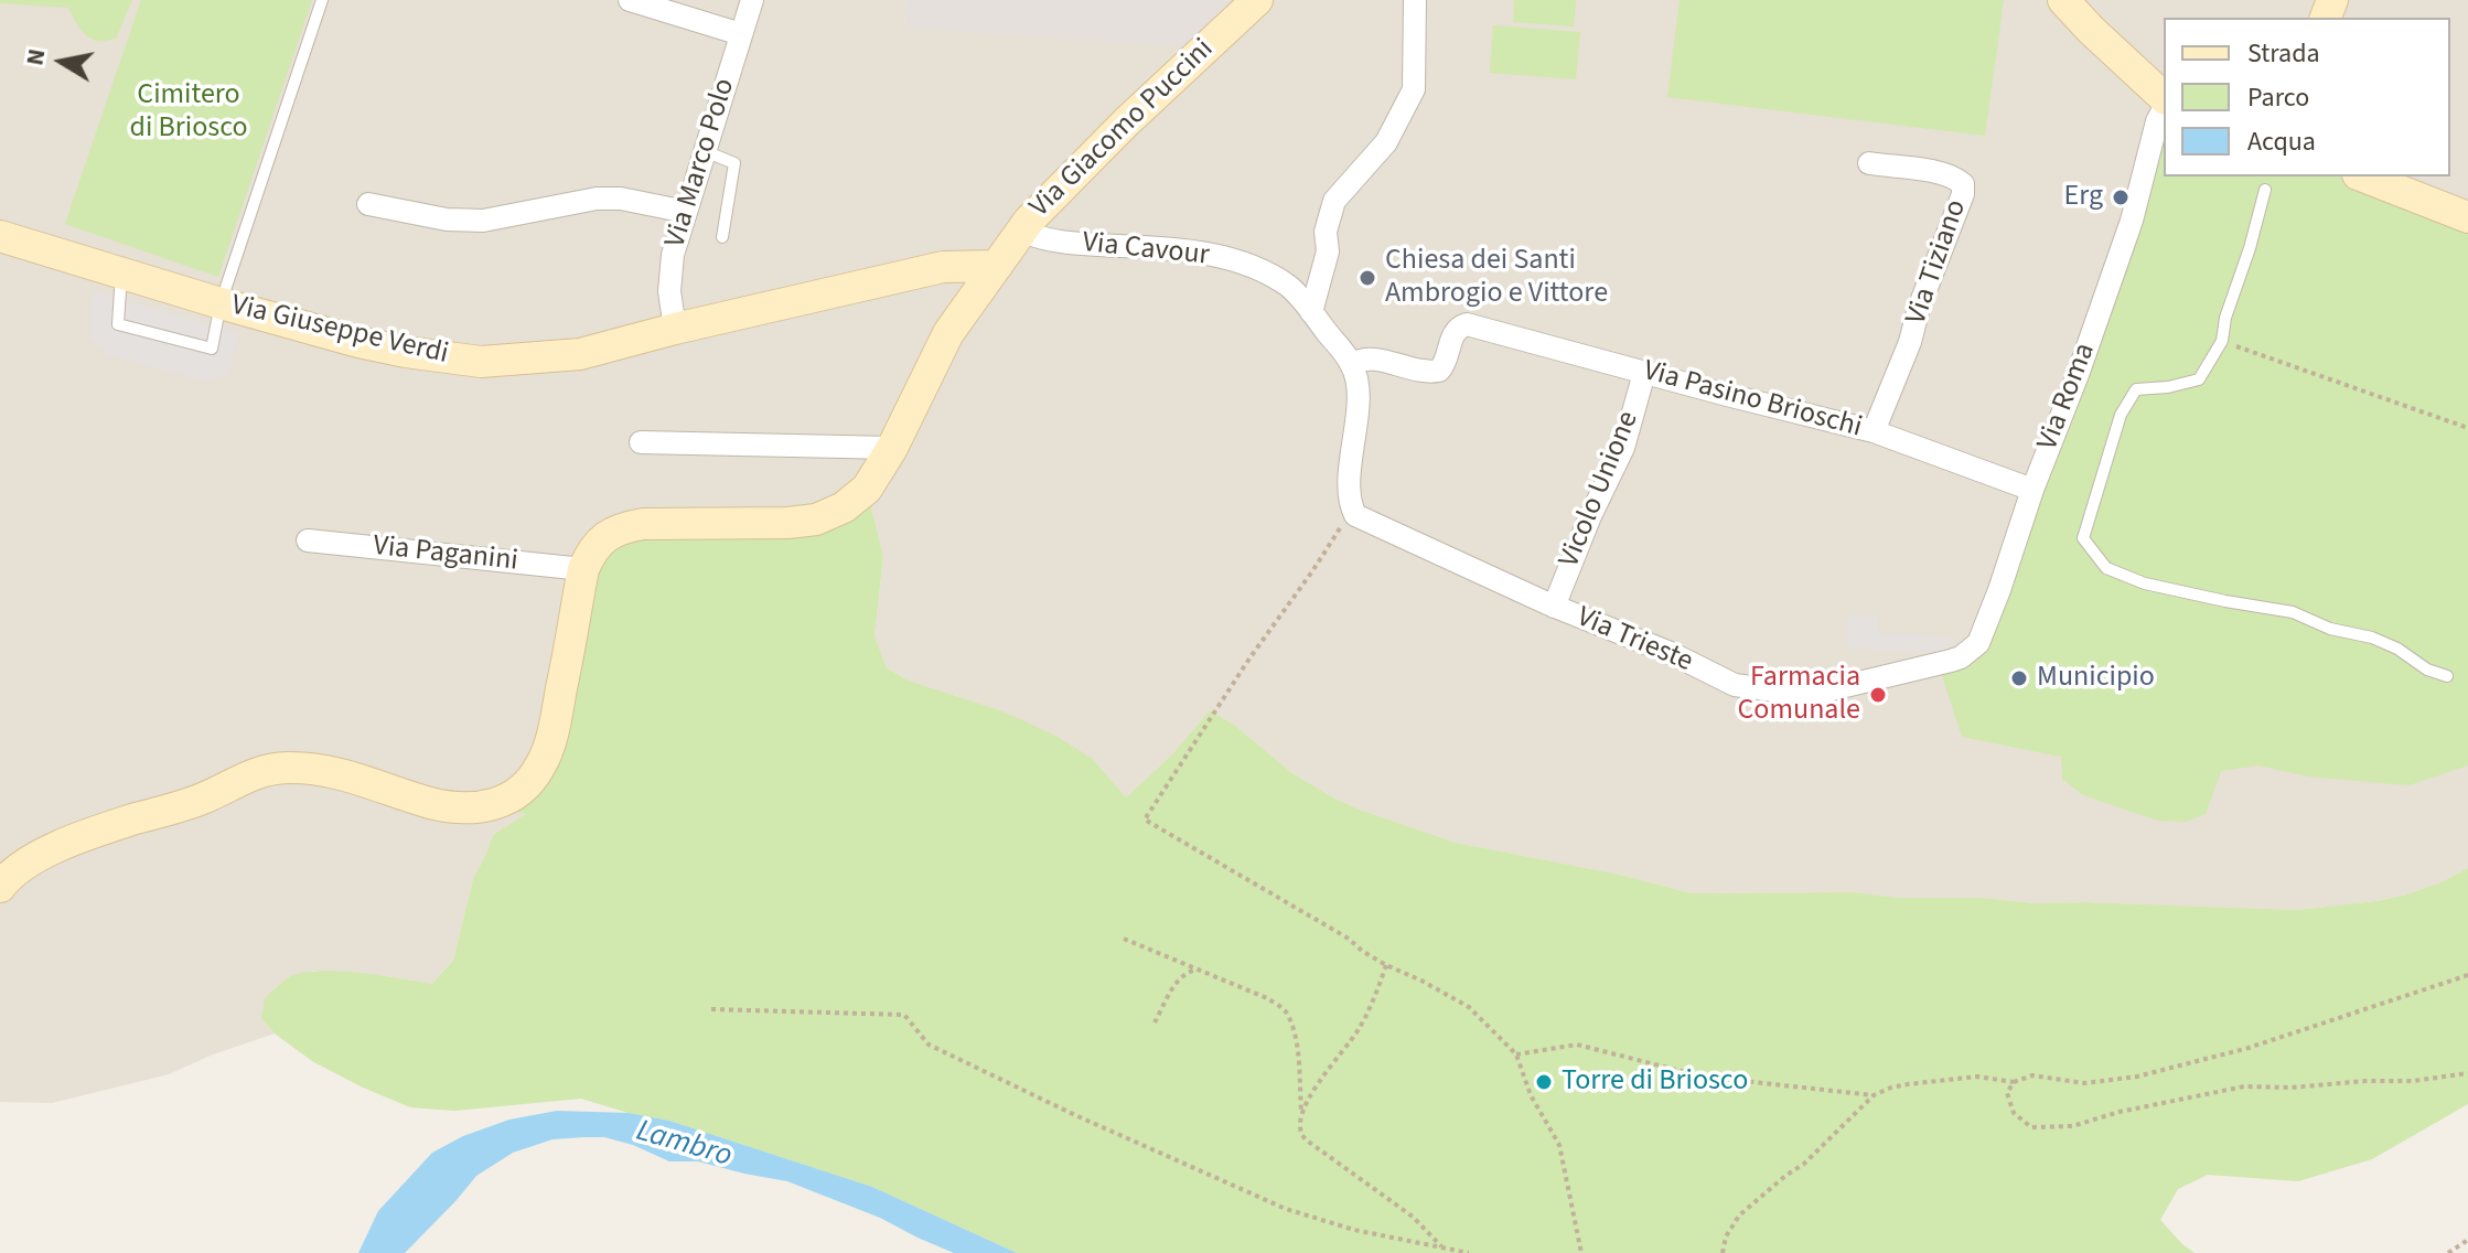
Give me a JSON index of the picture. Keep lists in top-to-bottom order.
{
  "streets": {
    "street": [
      "Via Giacomo Puccini",
      "Via Marco Polo",
      "Via Cavour",
      "Via Tiziano",
      "Via Giuseppe Verdi",
      "Via Roma",
      "Via Pasino Brioschi",
      "Vicolo Unione",
      "Via Paganini",
      "Via Trieste"
    ]
  },
  "crossings": [
    ["Via Giacomo Puccini", "Via Cavour"],
    ["Via Giacomo Puccini", "Via Giuseppe Verdi"],
    ["Via Giacomo Puccini", "Via Paganini"],
    ["Via Marco Polo", "Via Giuseppe Verdi"],
    ["Via Cavour", "Via Pasino Brioschi"],
    ["Via Tiziano", "Via Pasino Brioschi"],
    ["Via Roma", "Via Pasino Brioschi"],
    ["Via Roma", "Via Trieste"],
    ["Via Pasino Brioschi", "Vicolo Unione"],
    ["Vicolo Unione", "Via Trieste"]
  ],
  "water": ["Lambro"],
  "parks": ["Cimitero di Briosco"],
  "places": [
    "Erg",
    "Chiesa dei Santi Ambrogio e Vittore",
    "Municipio",
    "Farmacia Comunale",
    "Torre di Briosco"
  ],
  "legend": ["Strada", "Parco", "Acqua"],
  "north": "left"
}
